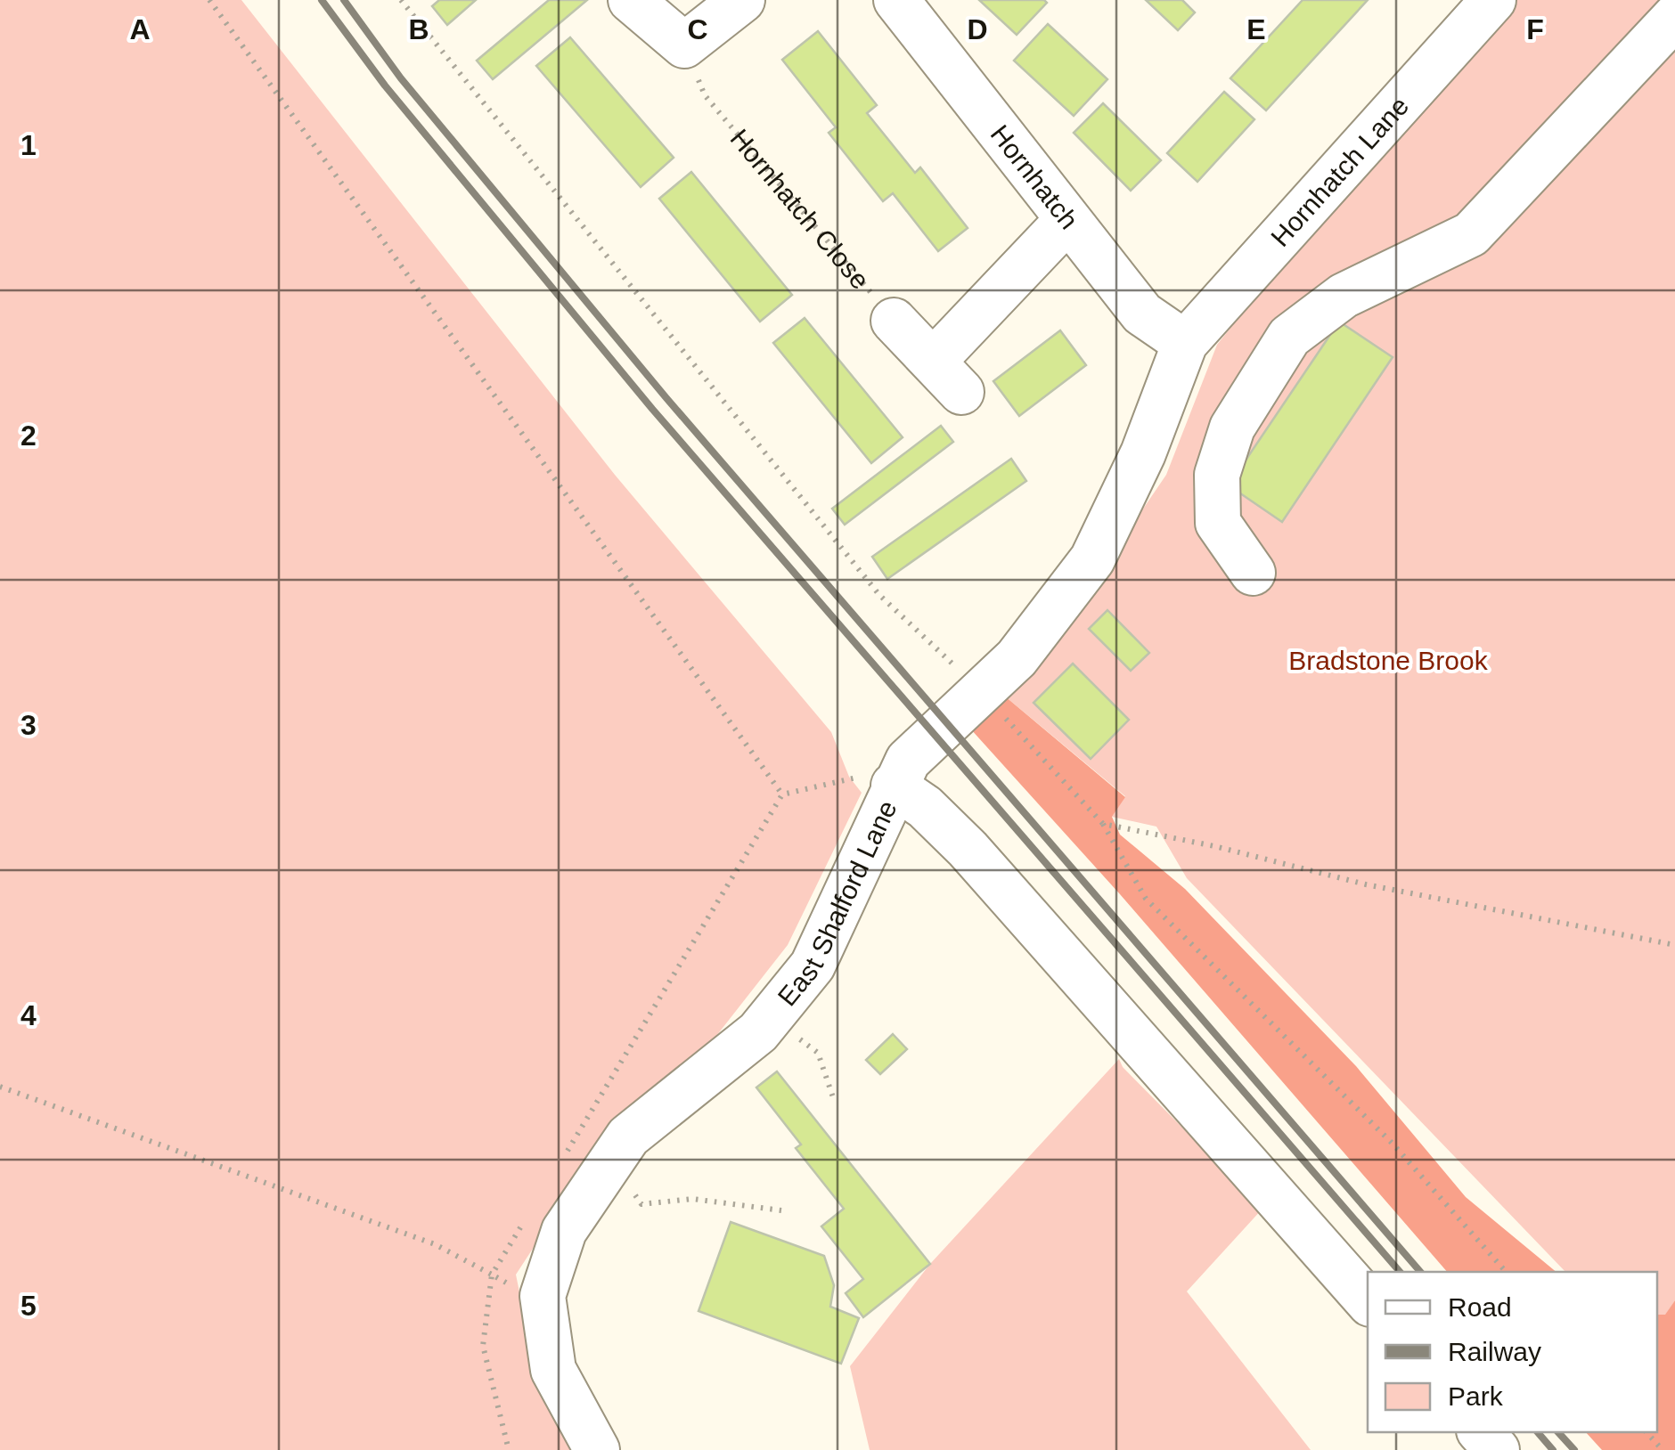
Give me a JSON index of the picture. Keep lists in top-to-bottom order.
{
  "streets": {
    "street": ["Hornhatch Lane", "Hornhatch", "East Shalford Lane"],
    "path": ["Hornhatch Close"]
  },
  "crossings": [
    ["Hornhatch Lane", "Hornhatch"],
    ["Hornhatch Lane", "East Shalford Lane"],
    ["Hornhatch", "East Shalford Lane"]
  ],
  "parks": ["Bradstone Brook"],
  "legend": ["Road", "Railway", "Park"],
  "grid": {
    "columns": [
      "A",
      "B",
      "C",
      "D",
      "E",
      "F"
    ],
    "rows": [
      "1",
      "2",
      "3",
      "4",
      "5"
    ]
  }
}
